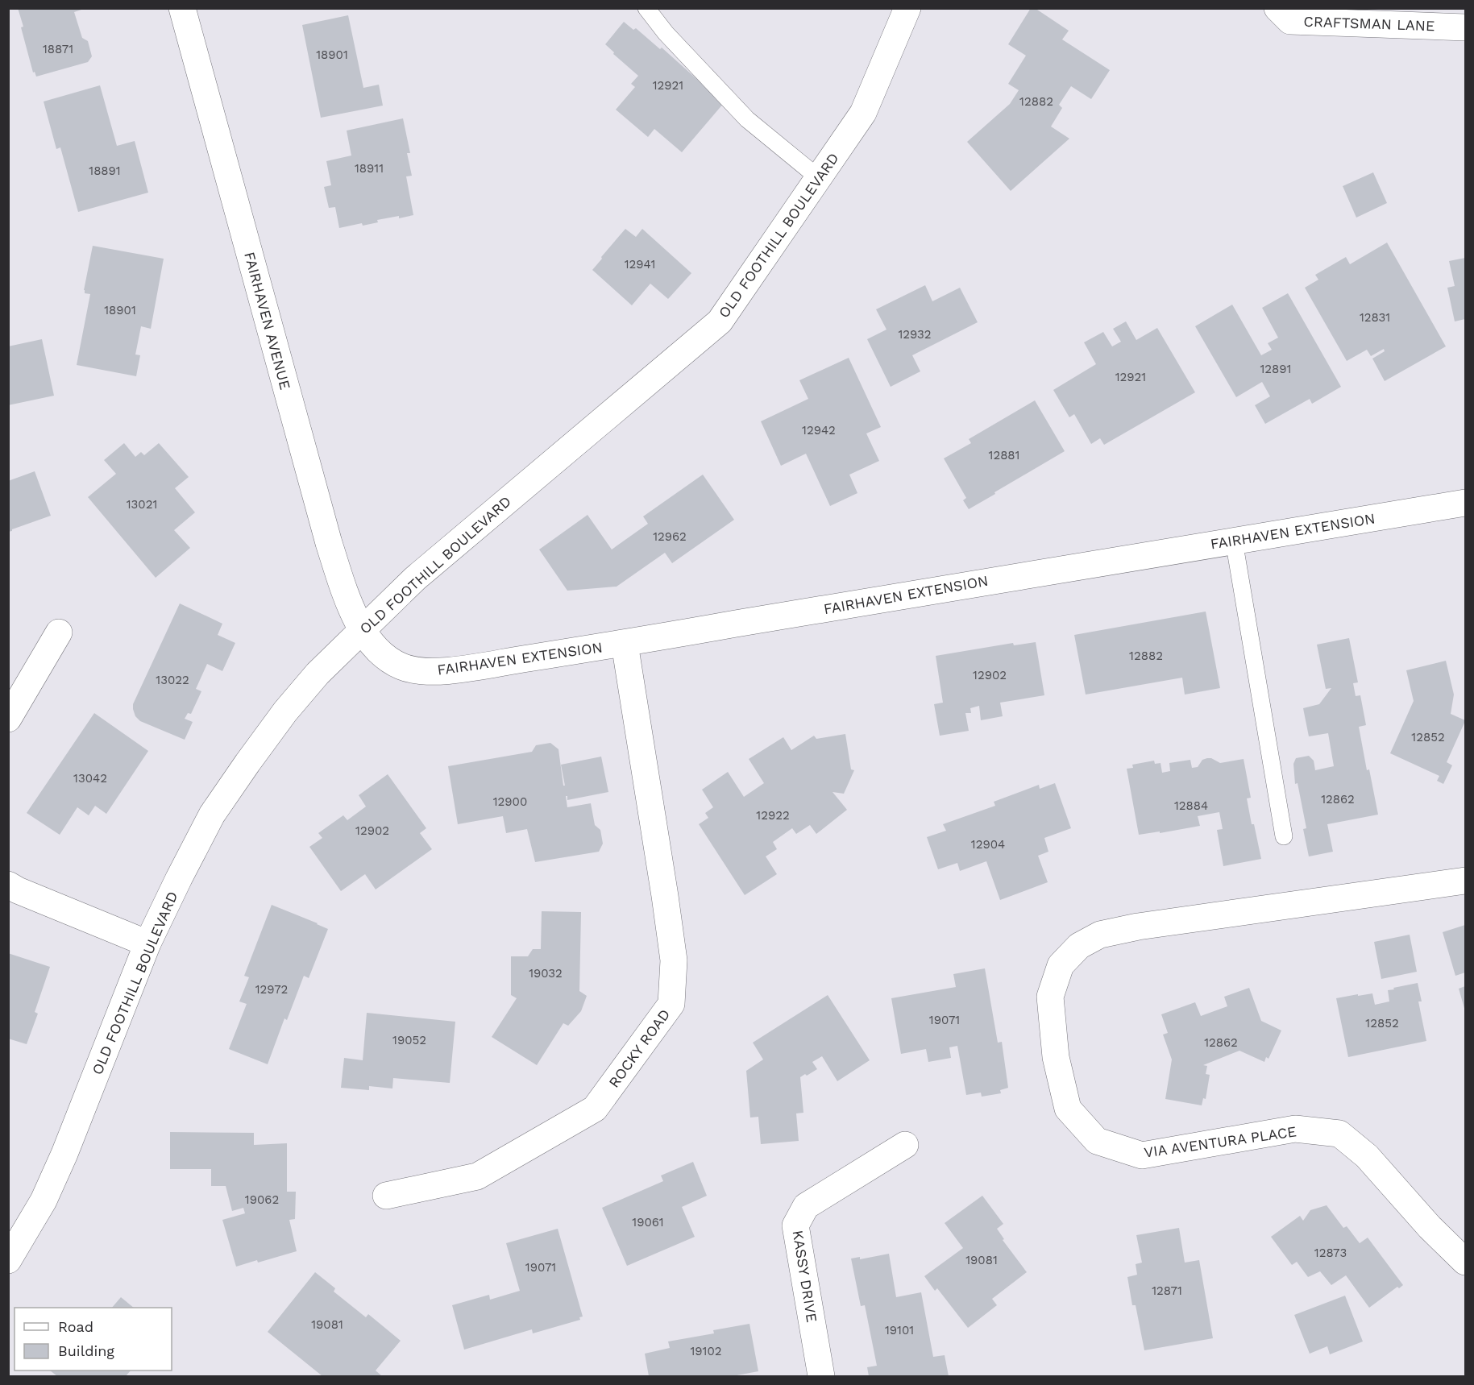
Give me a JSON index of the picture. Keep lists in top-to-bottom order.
{
  "streets": {
    "street": [
      "CRAFTSMAN LANE",
      "OLD FOOTHILL BOULEVARD",
      "FAIRHAVEN AVENUE",
      "FAIRHAVEN EXTENSION",
      "ROCKY ROAD",
      "VIA AVENTURA PLACE",
      "KASSY DRIVE"
    ]
  },
  "crossings": [
    ["OLD FOOTHILL BOULEVARD", "FAIRHAVEN AVENUE"],
    ["OLD FOOTHILL BOULEVARD", "FAIRHAVEN EXTENSION"],
    ["FAIRHAVEN AVENUE", "FAIRHAVEN EXTENSION"],
    ["FAIRHAVEN EXTENSION", "ROCKY ROAD"]
  ],
  "house_numbers": [
    "18871",
    "18901",
    "12921",
    "12882",
    "18911",
    "18891",
    "12941",
    "18901",
    "12831",
    "12932",
    "12891",
    "12921",
    "12942",
    "12881",
    "13021",
    "12962",
    "12882",
    "12902",
    "13022",
    "12852",
    "13042",
    "12862",
    "12900",
    "12884",
    "12922",
    "12902",
    "12904",
    "19032",
    "12972",
    "19071",
    "12852",
    "19052",
    "12862",
    "19062",
    "19061",
    "12873",
    "19081",
    "19071",
    "12871",
    "19081",
    "19101",
    "19102"
  ],
  "legend": ["Road", "Building"]
}
